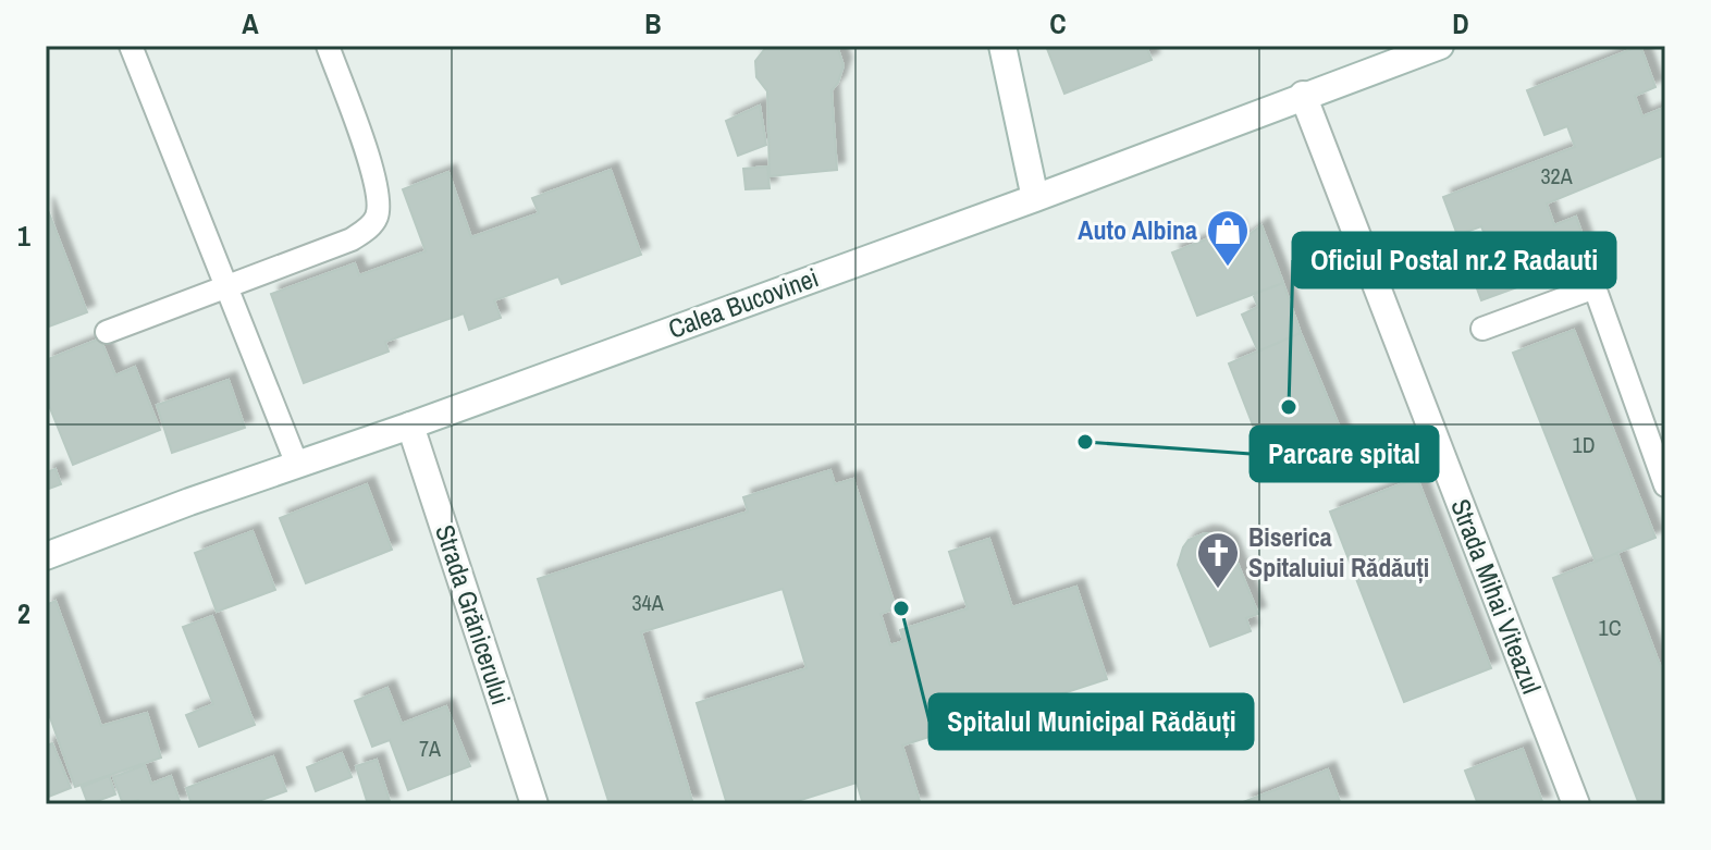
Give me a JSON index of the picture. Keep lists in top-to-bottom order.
{
  "streets": {
    "main road": ["Calea Bucovinei", "Strada Mihai Viteazul", "Strada Grănicerului"]
  },
  "crossings": [
    ["Calea Bucovinei", "Strada Mihai Viteazul"],
    ["Calea Bucovinei", "Strada Grănicerului"]
  ],
  "places": {
    "shop": ["Auto Albina"],
    "other": ["Oficiul Postal nr.2 Radauti", "Parcare spital", "Spitalul Municipal Rădăuți"],
    "church": ["Biserica Spitaluiui Rădăuți"]
  },
  "house_numbers": [
    "32A",
    "1D",
    "34A",
    "1C",
    "7A"
  ],
  "grid": {
    "columns": [
      "A",
      "B",
      "C",
      "D"
    ],
    "rows": ["1", "2"]
  }
}
